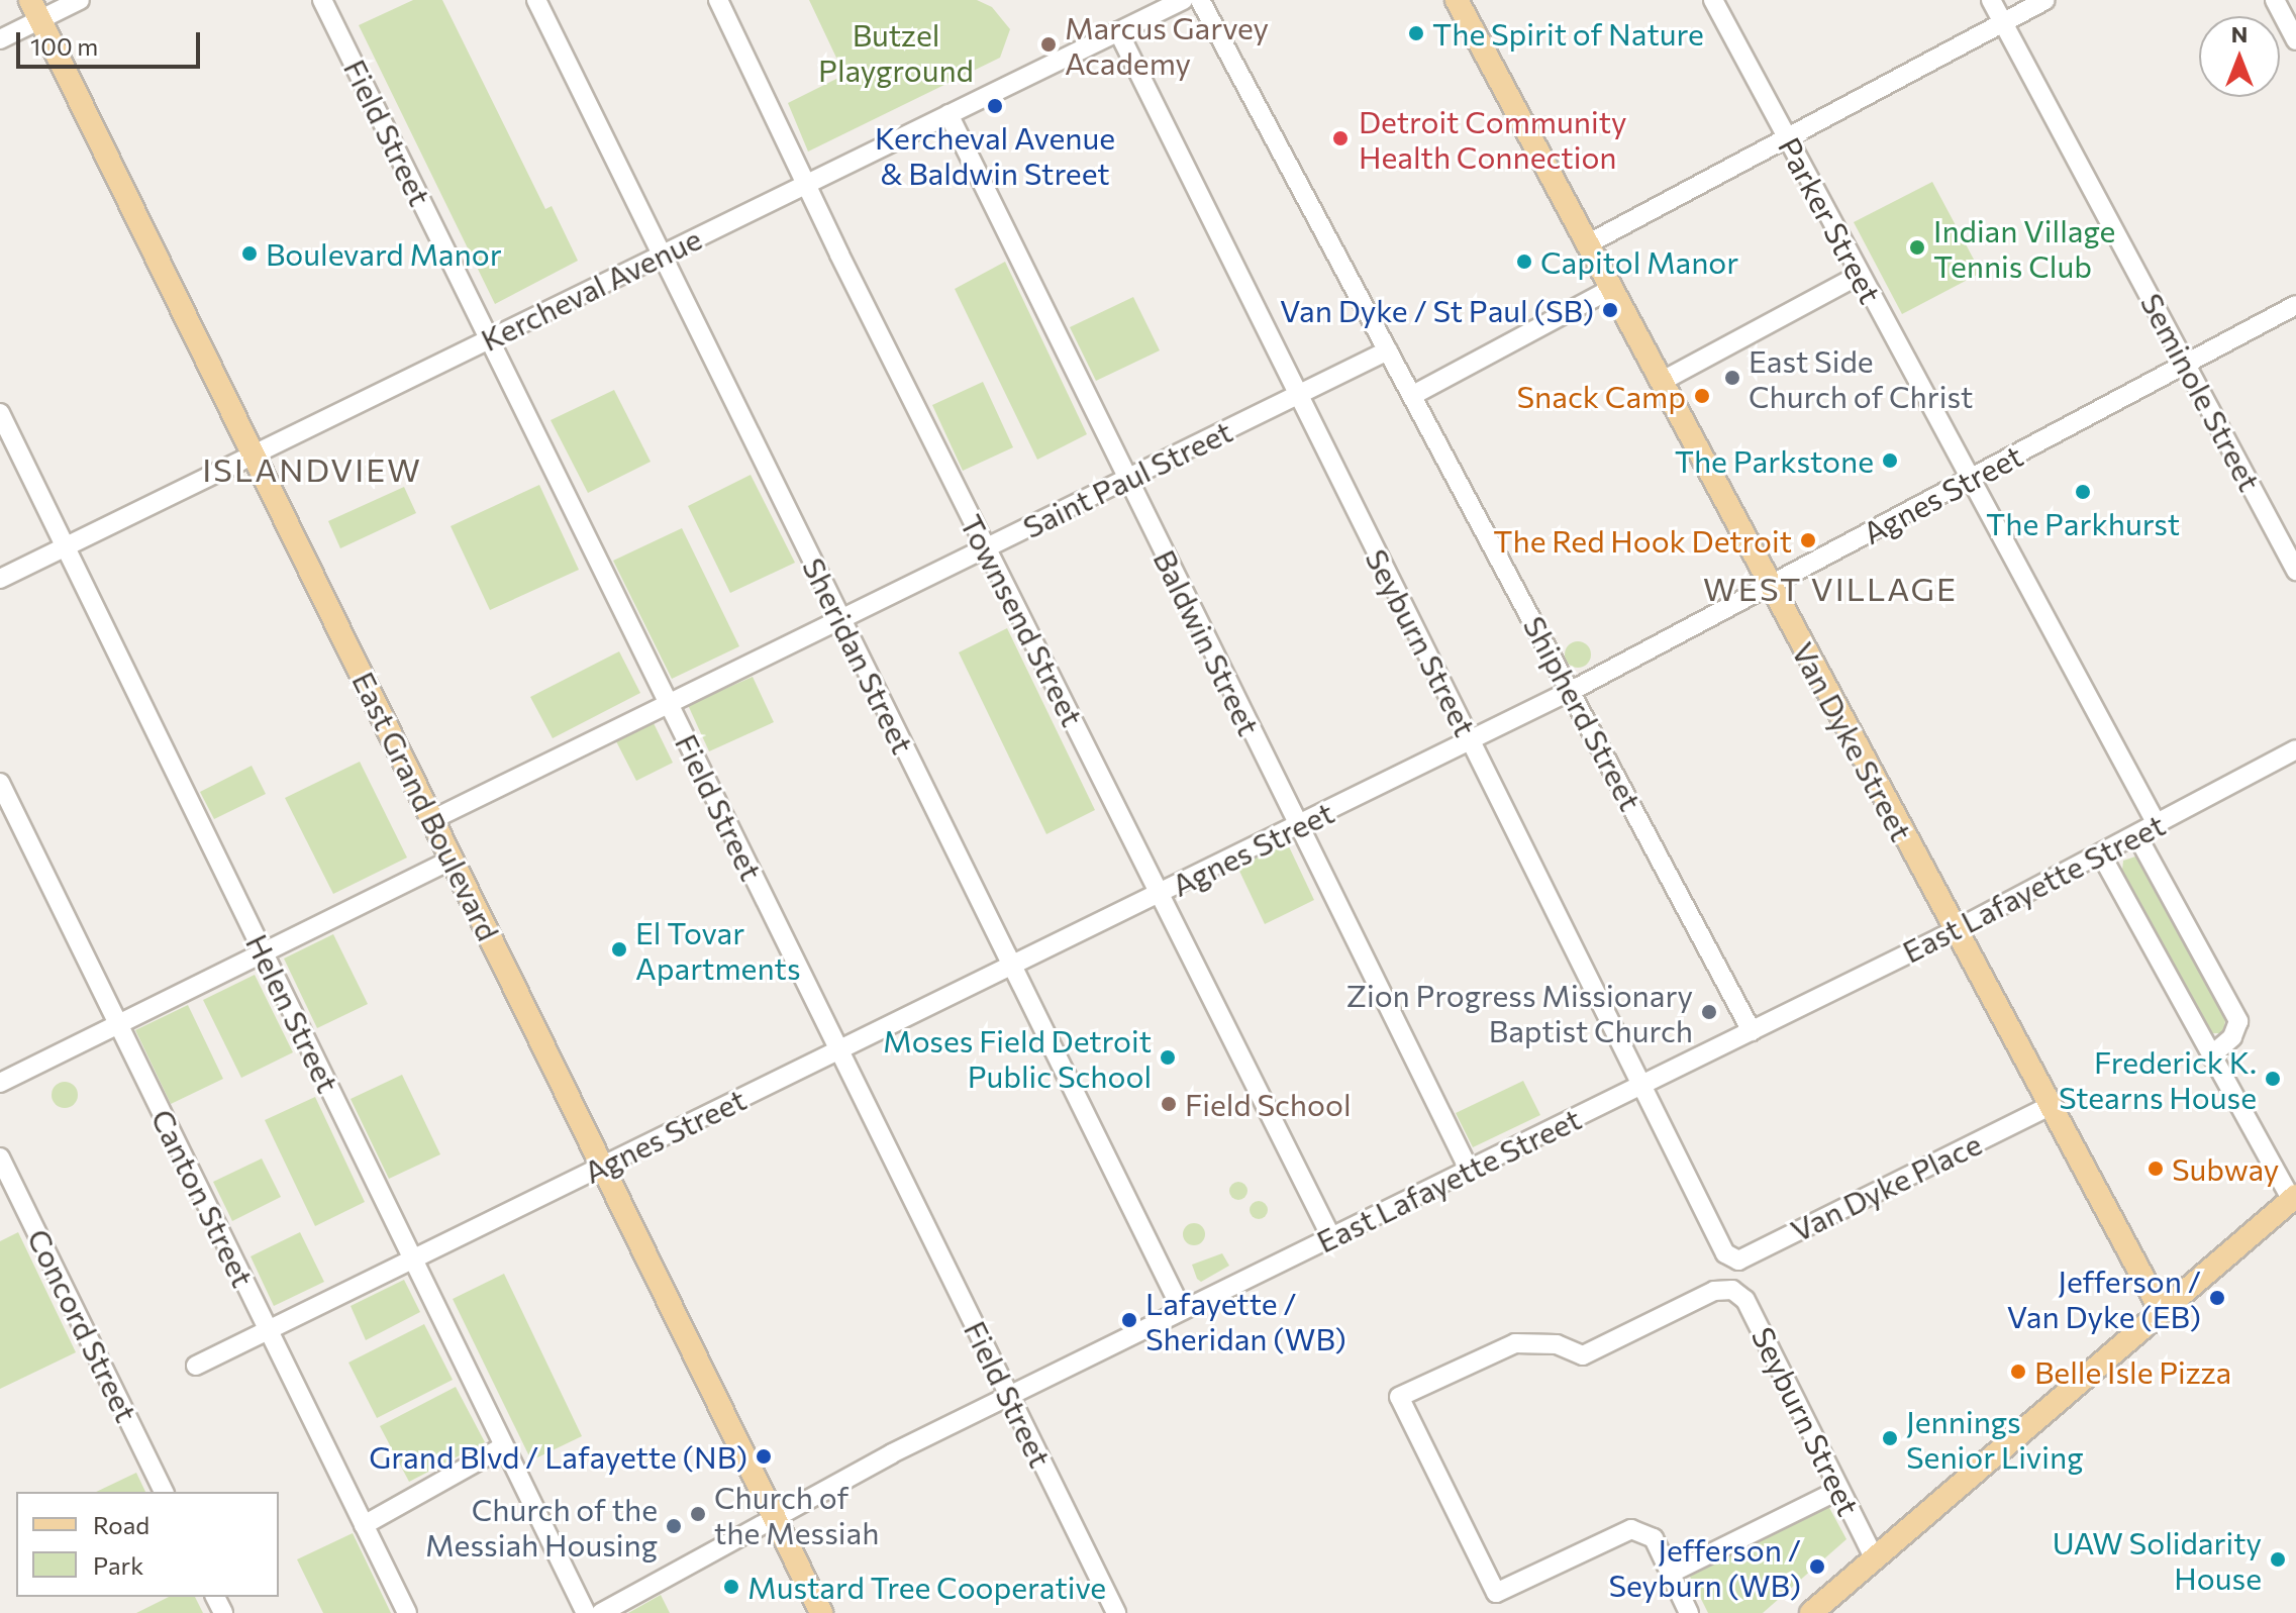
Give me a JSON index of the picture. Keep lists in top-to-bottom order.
{
  "streets": {
    "main road": ["Van Dyke Street", "East Grand Boulevard"],
    "street": [
      "Field Street",
      "Parker Street",
      "Kercheval Avenue",
      "Seminole Street",
      "Saint Paul Street",
      "Agnes Street",
      "Townsend Street",
      "Baldwin Street",
      "Seyburn Street",
      "Sheridan Street",
      "Shipherd Street",
      "East Lafayette Street",
      "Helen Street",
      "Van Dyke Place",
      "Canton Street",
      "Concord Street"
    ]
  },
  "crossings": [
    ["Field Street", "Kercheval Avenue"],
    ["Field Street", "Saint Paul Street"],
    ["Field Street", "Agnes Street"],
    ["Field Street", "East Lafayette Street"],
    ["Parker Street", "Agnes Street"],
    ["Parker Street", "East Lafayette Street"],
    ["Kercheval Avenue", "Townsend Street"],
    ["Kercheval Avenue", "Baldwin Street"],
    ["Kercheval Avenue", "Seyburn Street"],
    ["Kercheval Avenue", "Sheridan Street"],
    ["Kercheval Avenue", "East Grand Boulevard"],
    ["Kercheval Avenue", "Helen Street"],
    ["Seminole Street", "Agnes Street"],
    ["Saint Paul Street", "Townsend Street"],
    ["Saint Paul Street", "Baldwin Street"],
    ["Saint Paul Street", "Seyburn Street"],
    ["Saint Paul Street", "Sheridan Street"],
    ["Saint Paul Street", "Shipherd Street"],
    ["Saint Paul Street", "East Grand Boulevard"],
    ["Agnes Street", "Townsend Street"],
    ["Agnes Street", "Baldwin Street"],
    ["Agnes Street", "Seyburn Street"],
    ["Agnes Street", "Sheridan Street"],
    ["Agnes Street", "Shipherd Street"],
    ["Agnes Street", "Van Dyke Street"],
    ["Agnes Street", "East Grand Boulevard"],
    ["Agnes Street", "Helen Street"],
    ["Agnes Street", "Canton Street"],
    ["Townsend Street", "East Lafayette Street"],
    ["Baldwin Street", "East Lafayette Street"],
    ["Seyburn Street", "East Lafayette Street"],
    ["Seyburn Street", "Van Dyke Place"],
    ["Sheridan Street", "East Lafayette Street"],
    ["Shipherd Street", "East Lafayette Street"],
    ["Van Dyke Street", "East Lafayette Street"],
    ["Van Dyke Street", "Van Dyke Place"],
    ["East Grand Boulevard", "East Lafayette Street"]
  ],
  "districts": ["ISLANDVIEW", "WEST VILLAGE"],
  "parks": ["Butzel Playground"],
  "places": [
    "The Spirit of Nature",
    "Marcus Garvey Academy",
    "Kercheval Avenue & Baldwin Street",
    "Detroit Community Health Connection",
    "Indian Village Tennis Club",
    "Boulevard Manor",
    "Capitol Manor",
    "Van Dyke / St Paul (SB)",
    "East Side Church of Christ",
    "Snack Camp",
    "The Parkstone",
    "The Parkhurst",
    "The Red Hook Detroit",
    "El Tovar Apartments",
    "Zion Progress Missionary Baptist Church",
    "Moses Field Detroit Public School",
    "Frederick K. Stearns House",
    "Field School",
    "Subway",
    "Jefferson / Van Dyke (EB)",
    "Lafayette / Sheridan (WB)",
    "Belle Isle Pizza",
    "Jennings Senior Living",
    "Grand Blvd / Lafayette (NB)",
    "Church of the Messiah",
    "Church of the Messiah Housing",
    "UAW Solidarity House",
    "Jefferson / Seyburn (WB)",
    "Mustard Tree Cooperative"
  ],
  "legend": ["Road", "Park"],
  "scale_bar": "100 m",
  "north": "top"
}
